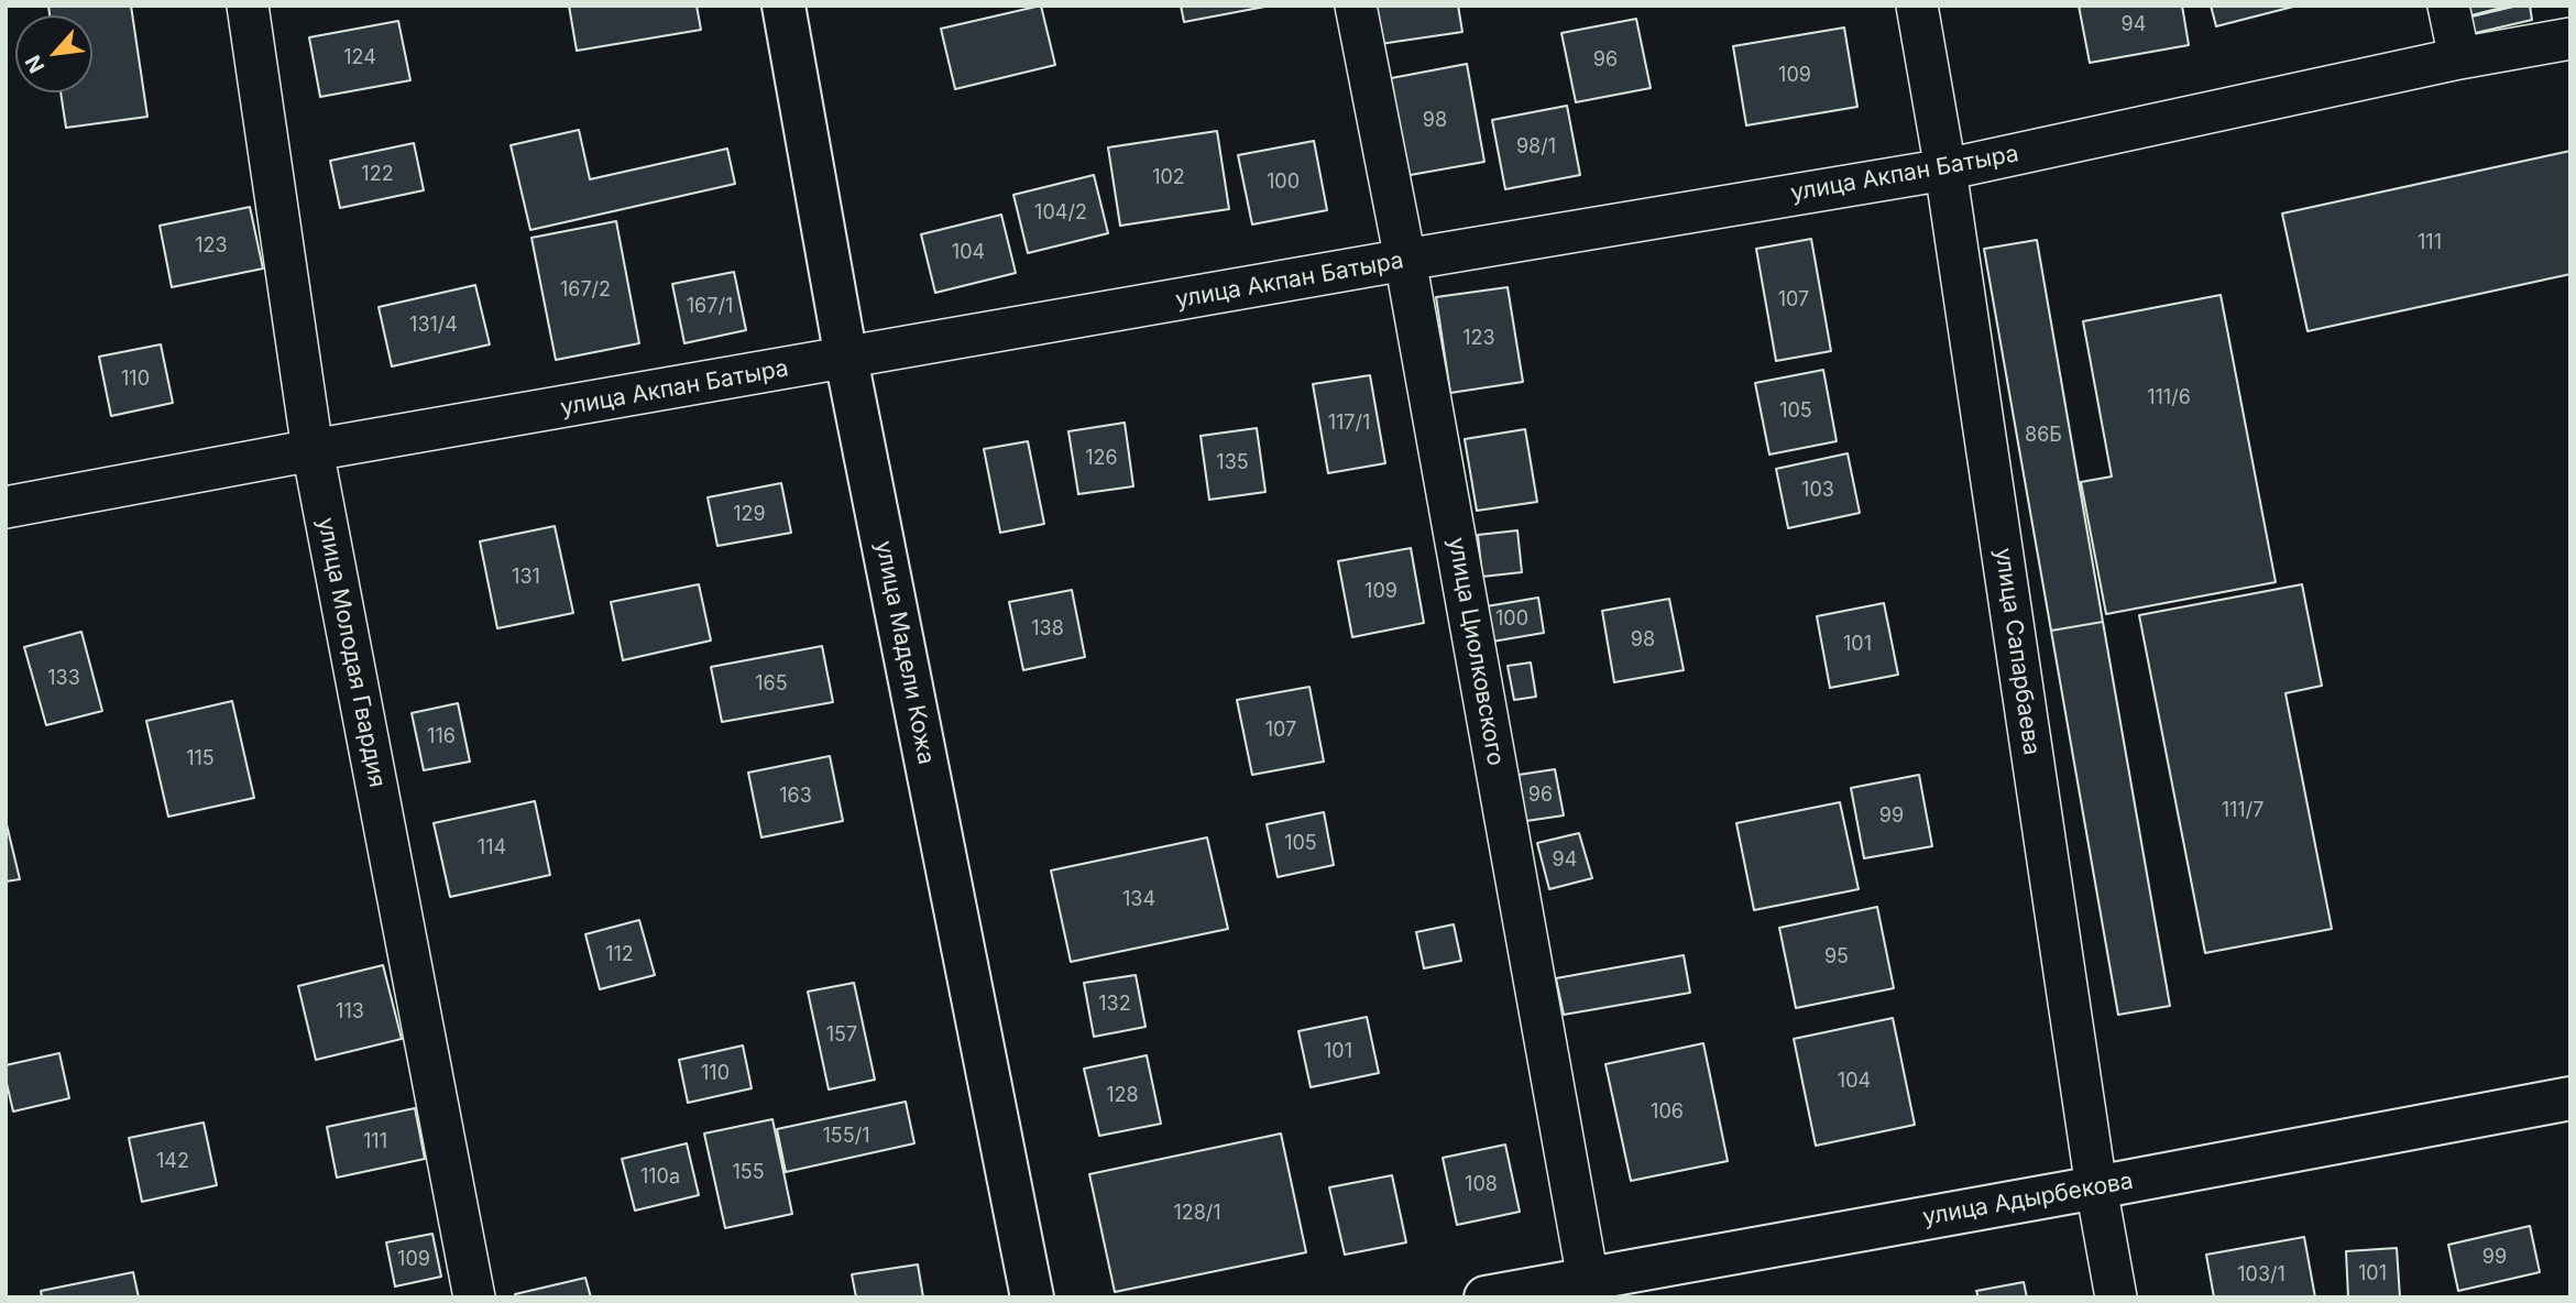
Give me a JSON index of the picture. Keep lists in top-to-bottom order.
{
  "streets": {
    "main road": ["улица Мадели Кожа", "улица Адырбекова"],
    "street": [
      "улица Акпан Батыра",
      "улица Циолковского",
      "улица Сапарбаева",
      "улица Молодая Гвардия"
    ]
  },
  "crossings": [
    ["улица Акпан Батыра", "улица Циолковского"],
    ["улица Акпан Батыра", "улица Сапарбаева"],
    ["улица Акпан Батыра", "улица Молодая Гвардия"],
    ["улица Акпан Батыра", "улица Мадели Кожа"],
    ["улица Циолковского", "улица Адырбекова"],
    ["улица Сапарбаева", "улица Адырбекова"]
  ],
  "house_numbers": [
    "94",
    "124",
    "96",
    "109",
    "98",
    "98/1",
    "122",
    "102",
    "100",
    "104/2",
    "111",
    "123",
    "104",
    "167/2",
    "107",
    "167/1",
    "131/4",
    "123",
    "110",
    "111/6",
    "105",
    "117/1",
    "86Б",
    "126",
    "135",
    "103",
    "129",
    "131",
    "109",
    "100",
    "138",
    "98",
    "101",
    "133",
    "165",
    "107",
    "116",
    "115",
    "96",
    "163",
    "111/7",
    "99",
    "105",
    "114",
    "94",
    "134",
    "112",
    "95",
    "132",
    "113",
    "157",
    "101",
    "110",
    "104",
    "128",
    "106",
    "155/1",
    "111",
    "142",
    "155",
    "110а",
    "108",
    "128/1",
    "99",
    "109",
    "101",
    "103/1"
  ],
  "north": "bottom left"
}
